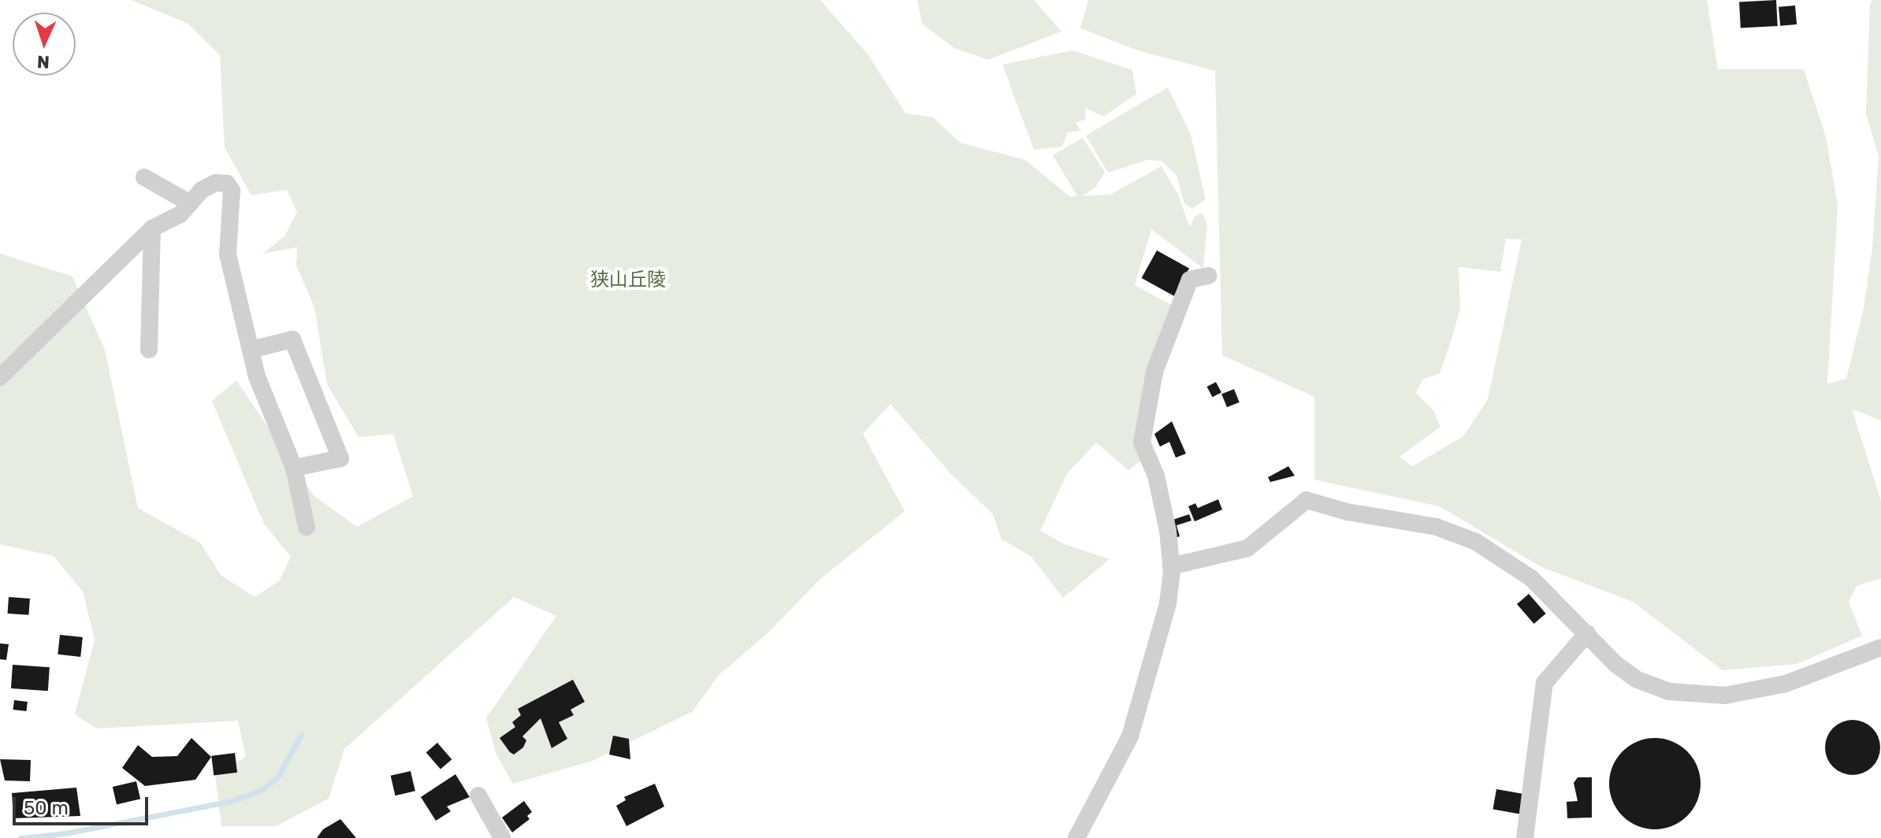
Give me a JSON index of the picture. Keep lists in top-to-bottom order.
{
  "parks": ["狭山丘陵"],
  "scale_bar": "50 m",
  "north": "bottom"
}
